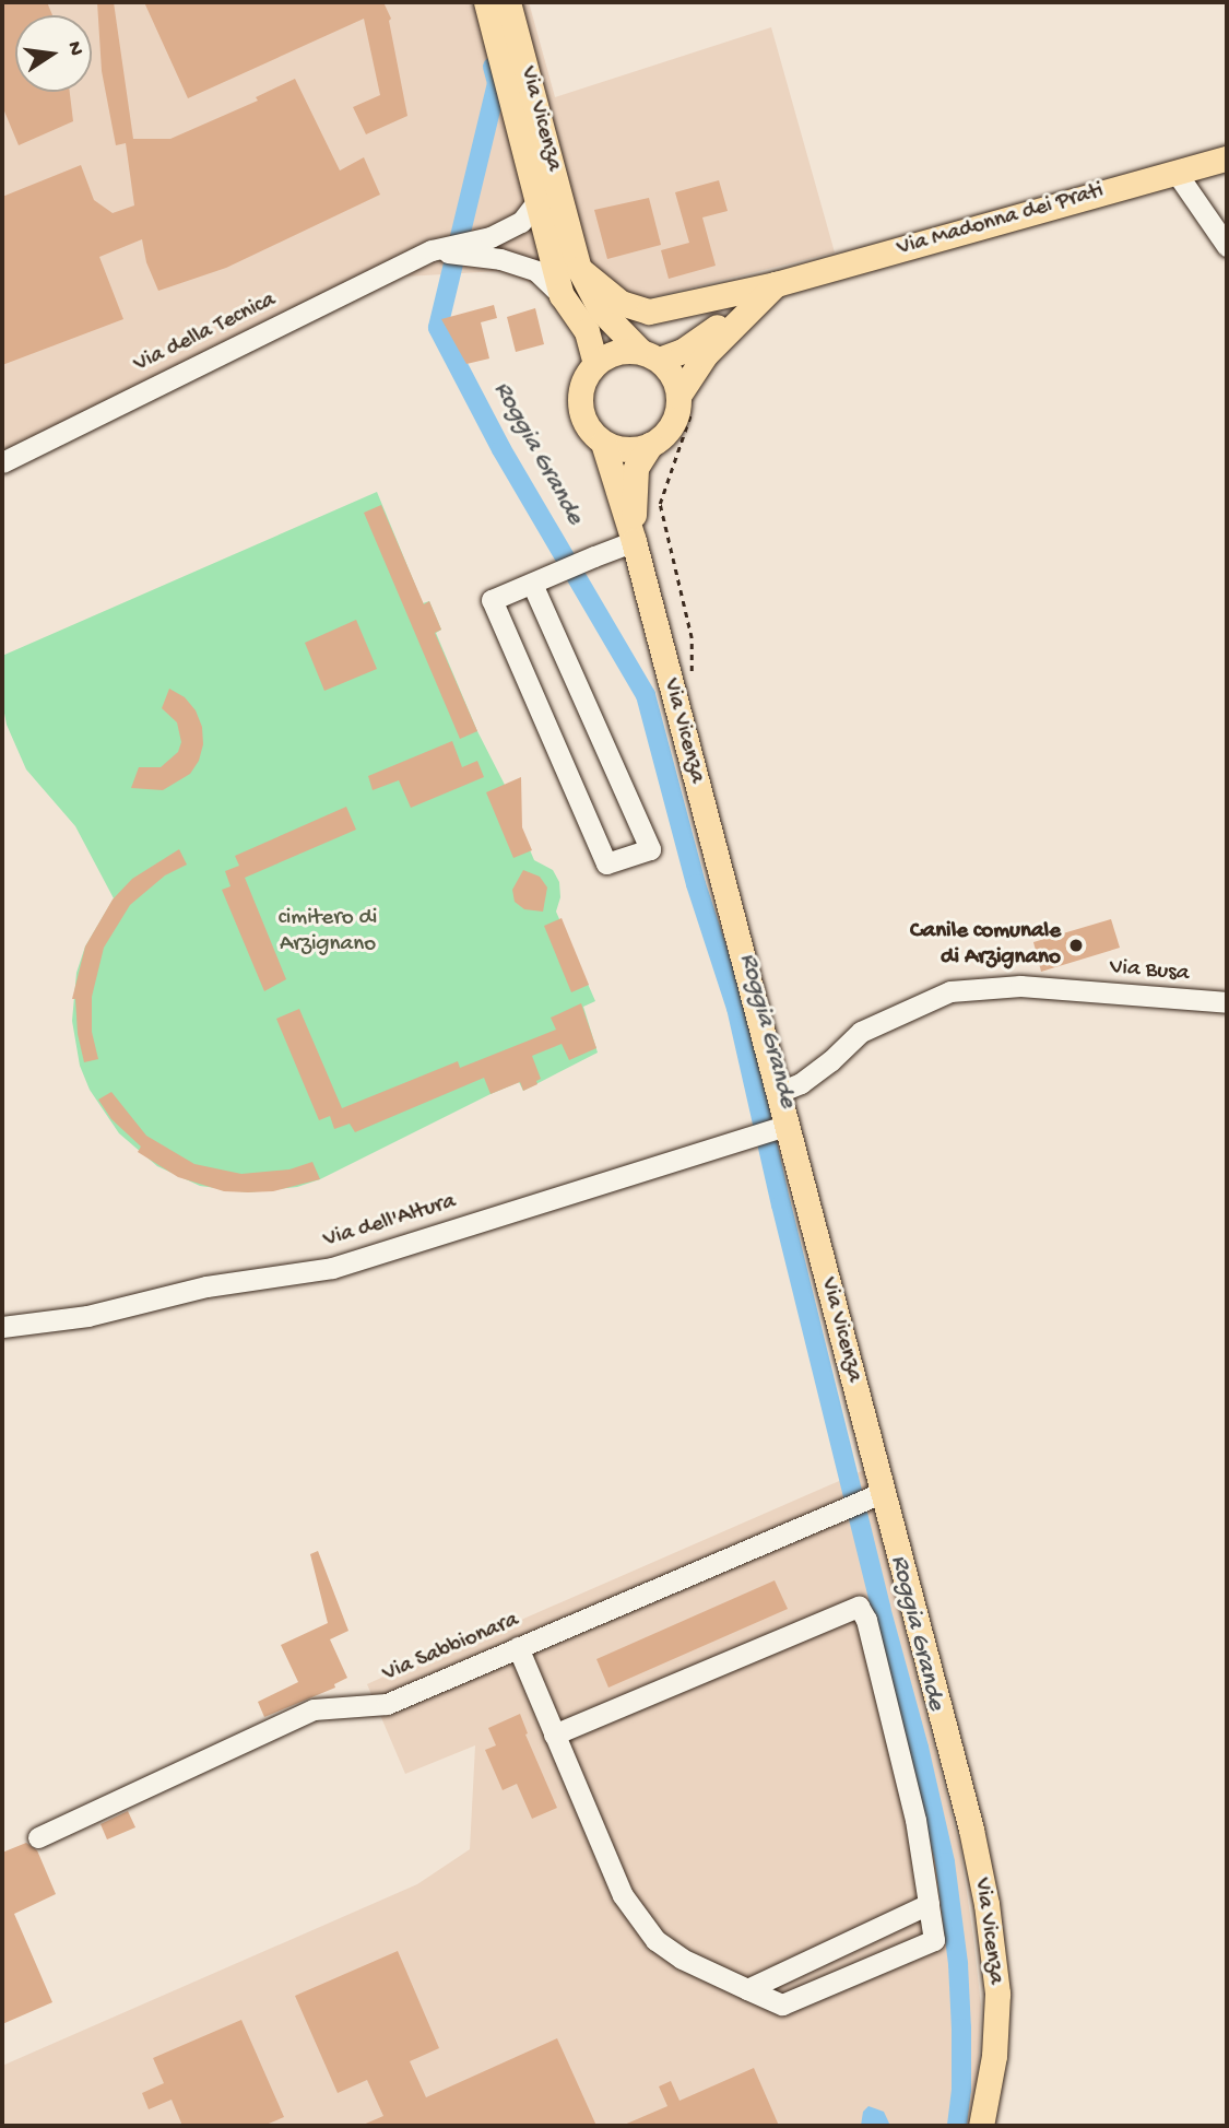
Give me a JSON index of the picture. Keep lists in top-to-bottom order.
{
  "streets": {
    "main road": ["Via Vicenza", "Via Madonna dei Prati"],
    "street": [
      "Via della Tecnica",
      "Via Busa",
      "Via dell'Altura",
      "Via Sabbionara"
    ]
  },
  "crossings": [
    ["Via Vicenza", "Via Madonna dei Prati"],
    ["Via Vicenza", "Via della Tecnica"],
    ["Via Vicenza", "Via Busa"],
    ["Via Vicenza", "Via dell'Altura"],
    ["Via Vicenza", "Via Sabbionara"]
  ],
  "water": ["Roggia Grande"],
  "parks": ["cimitero di Arzignano"],
  "places": ["Canile comunale di Arzignano"],
  "north": "right"
}
